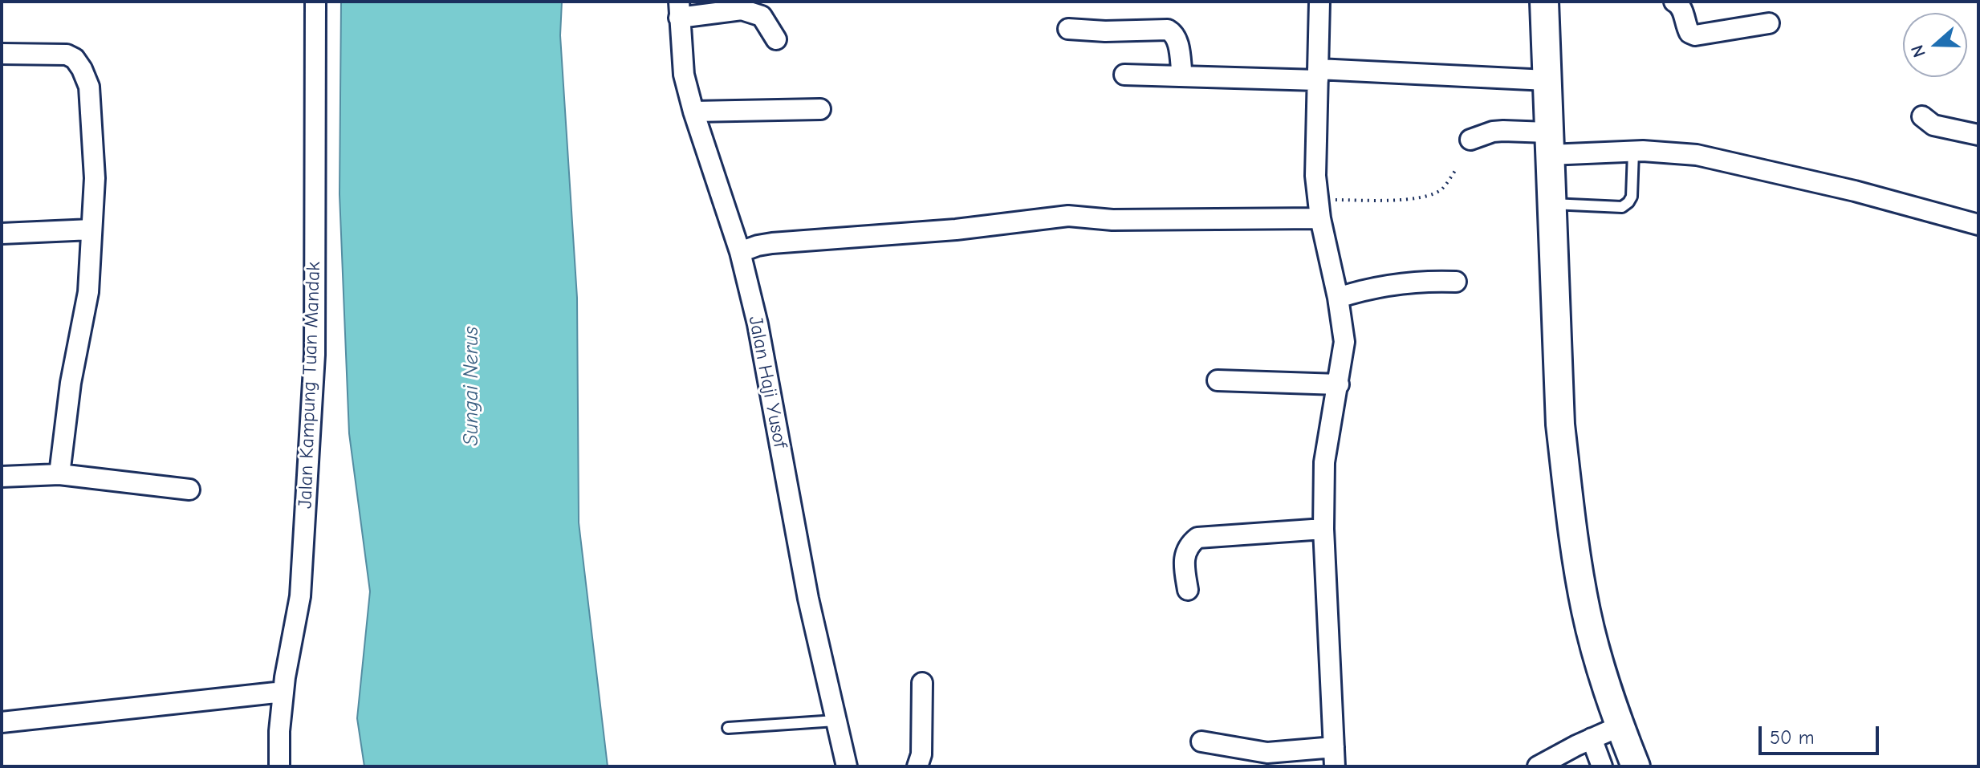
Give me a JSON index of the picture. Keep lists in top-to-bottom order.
{
  "streets": {
    "street": ["Jalan Haji Yusof", "Jalan Kampung Tuan Mandak"]
  },
  "water": ["Sungai Nerus"],
  "scale_bar": "50 m",
  "north": "left"
}
